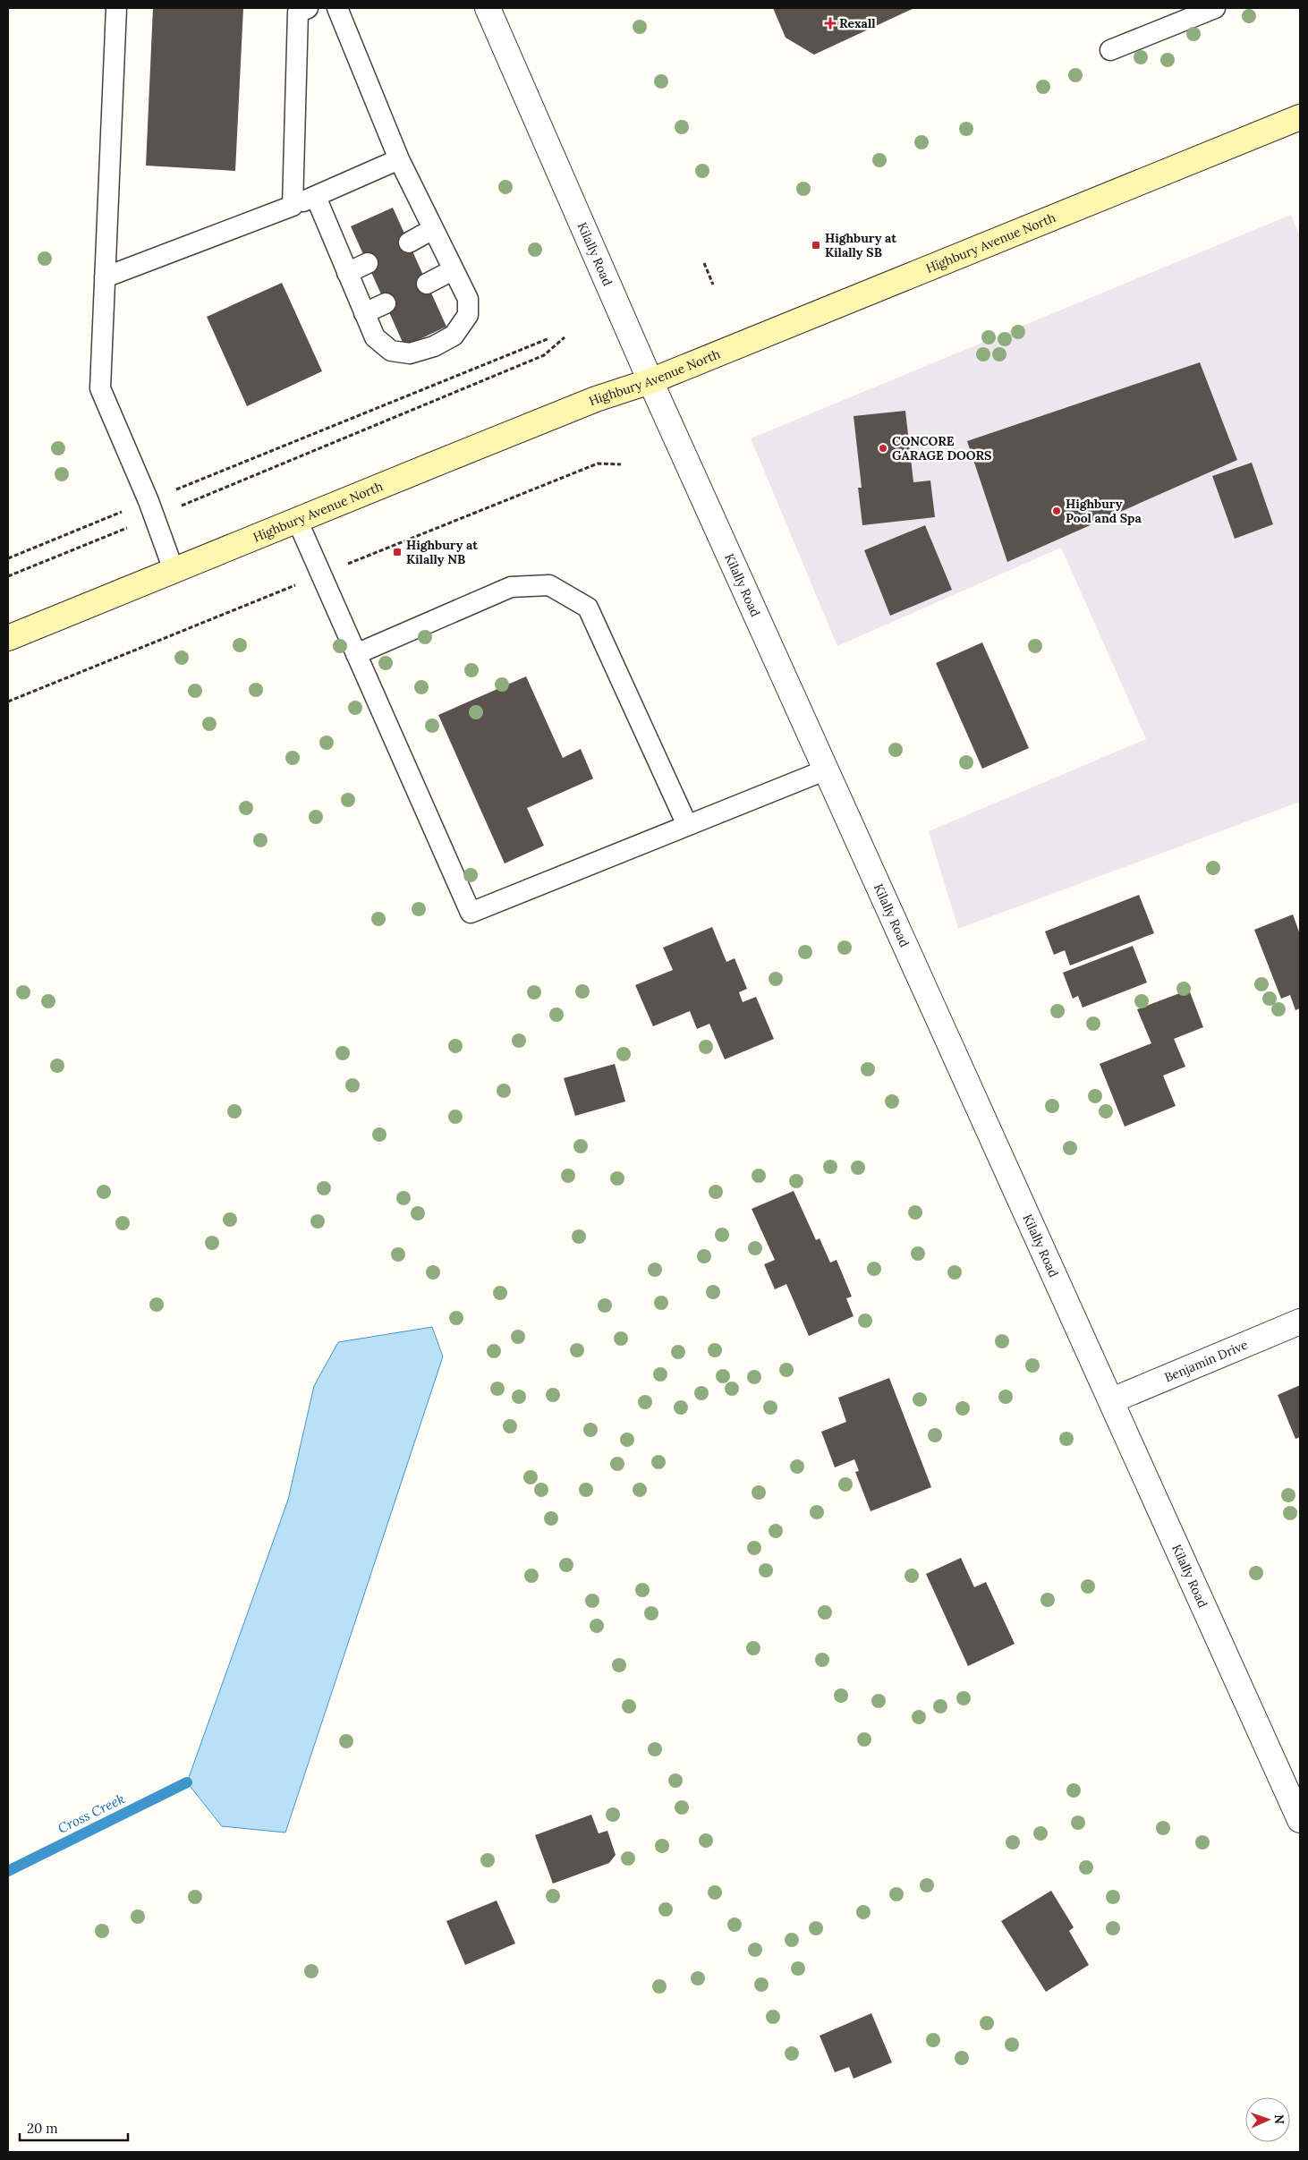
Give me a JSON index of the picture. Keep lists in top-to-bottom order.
{
  "streets": {
    "main road": ["Highbury Avenue North"],
    "street": ["Kilally Road", "Benjamin Drive"]
  },
  "crossings": [
    ["Highbury Avenue North", "Kilally Road"],
    ["Kilally Road", "Benjamin Drive"]
  ],
  "water": ["Cross Creek"],
  "places": {
    "health": ["Rexall"],
    "transit": ["Highbury at Kilally SB", "Highbury at Kilally NB"],
    "other": ["CONCORE GARAGE DOORS", "Highbury Pool and Spa"]
  },
  "scale_bar": "20 m",
  "north": "right"
}
